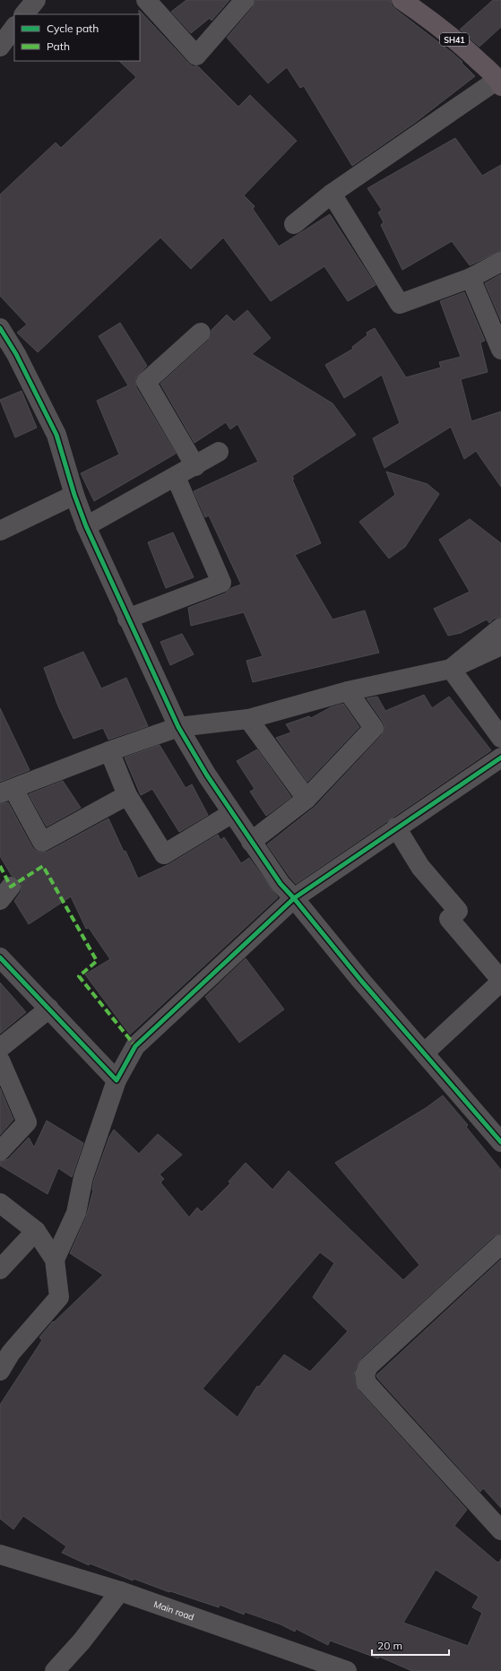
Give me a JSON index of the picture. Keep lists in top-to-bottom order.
{
  "streets": {
    "main road": ["SH41"],
    "street": ["Main road"]
  },
  "legend": ["Cycle path", "Path"],
  "scale_bar": "20 m"
}
